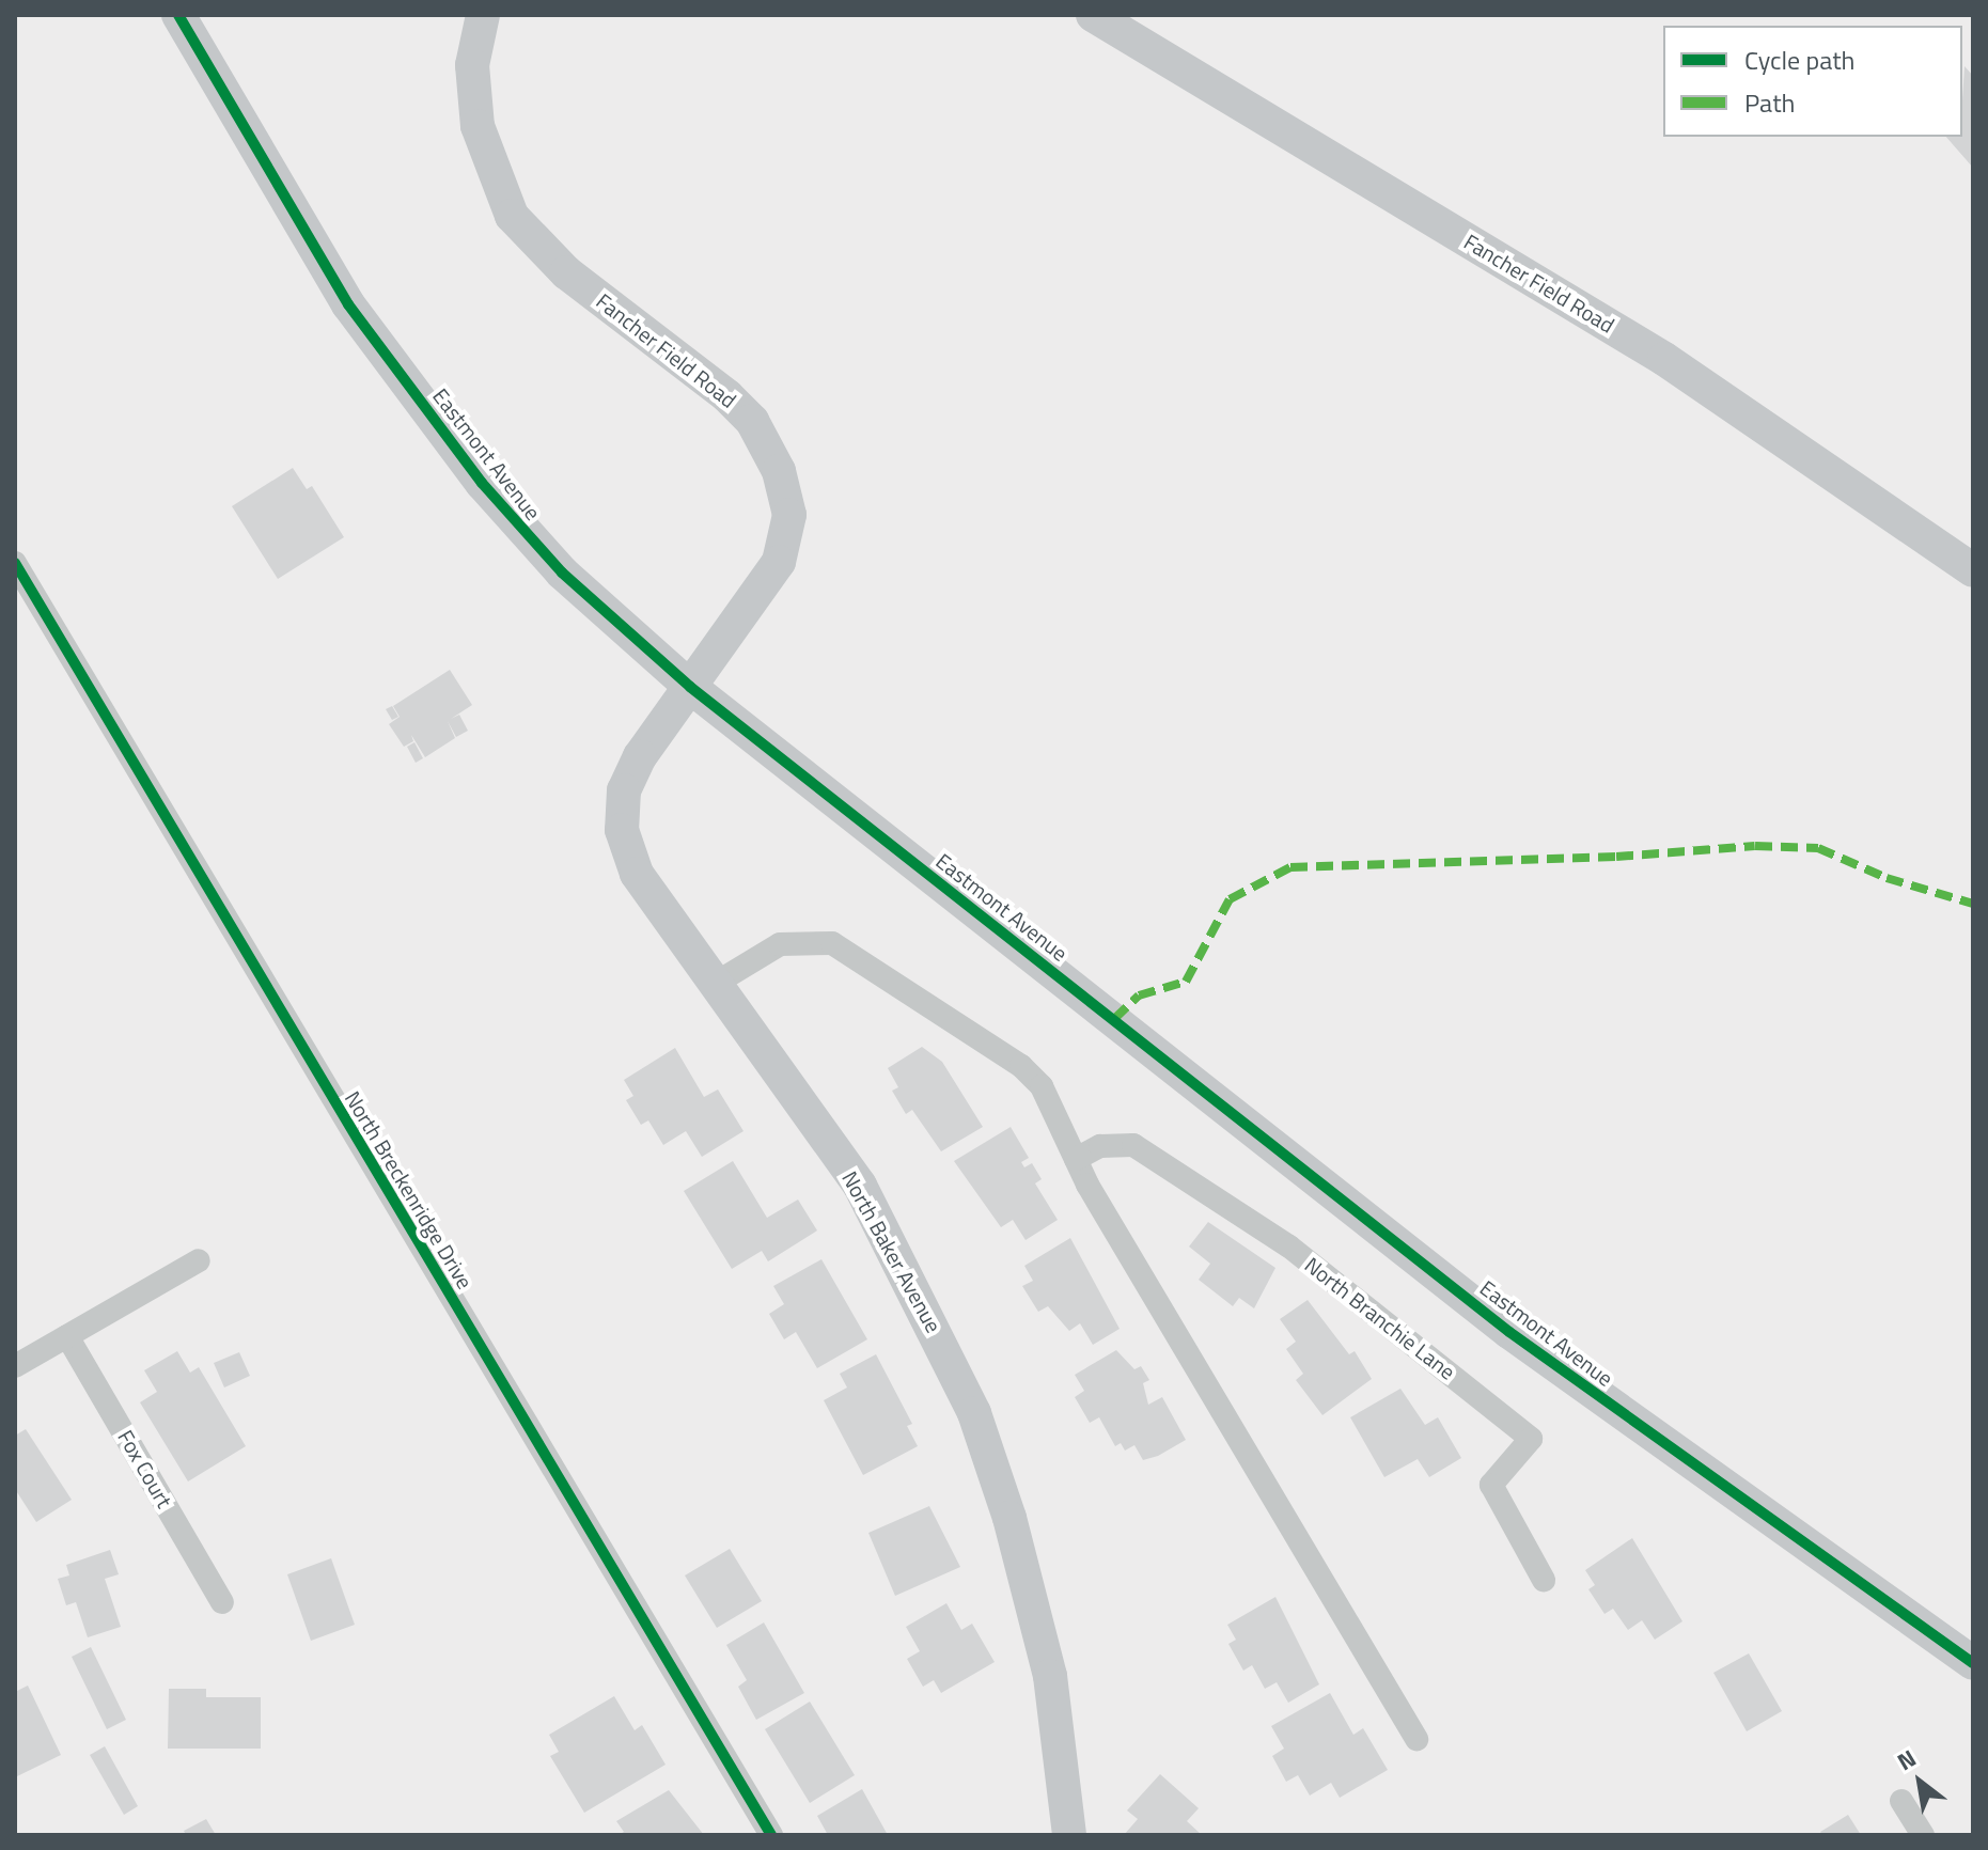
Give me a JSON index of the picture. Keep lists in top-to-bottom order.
{
  "streets": {
    "main road": ["Fancher Field Road", "Eastmont Avenue", "North Baker Avenue"],
    "street": ["North Breckenridge Drive", "North Branchie Lane", "Fox Court"]
  },
  "crossings": [
    ["Fancher Field Road", "Eastmont Avenue"],
    ["Fancher Field Road", "North Baker Avenue"],
    ["Eastmont Avenue", "North Baker Avenue"]
  ],
  "legend": ["Cycle path", "Path"],
  "north": "top left"
}
